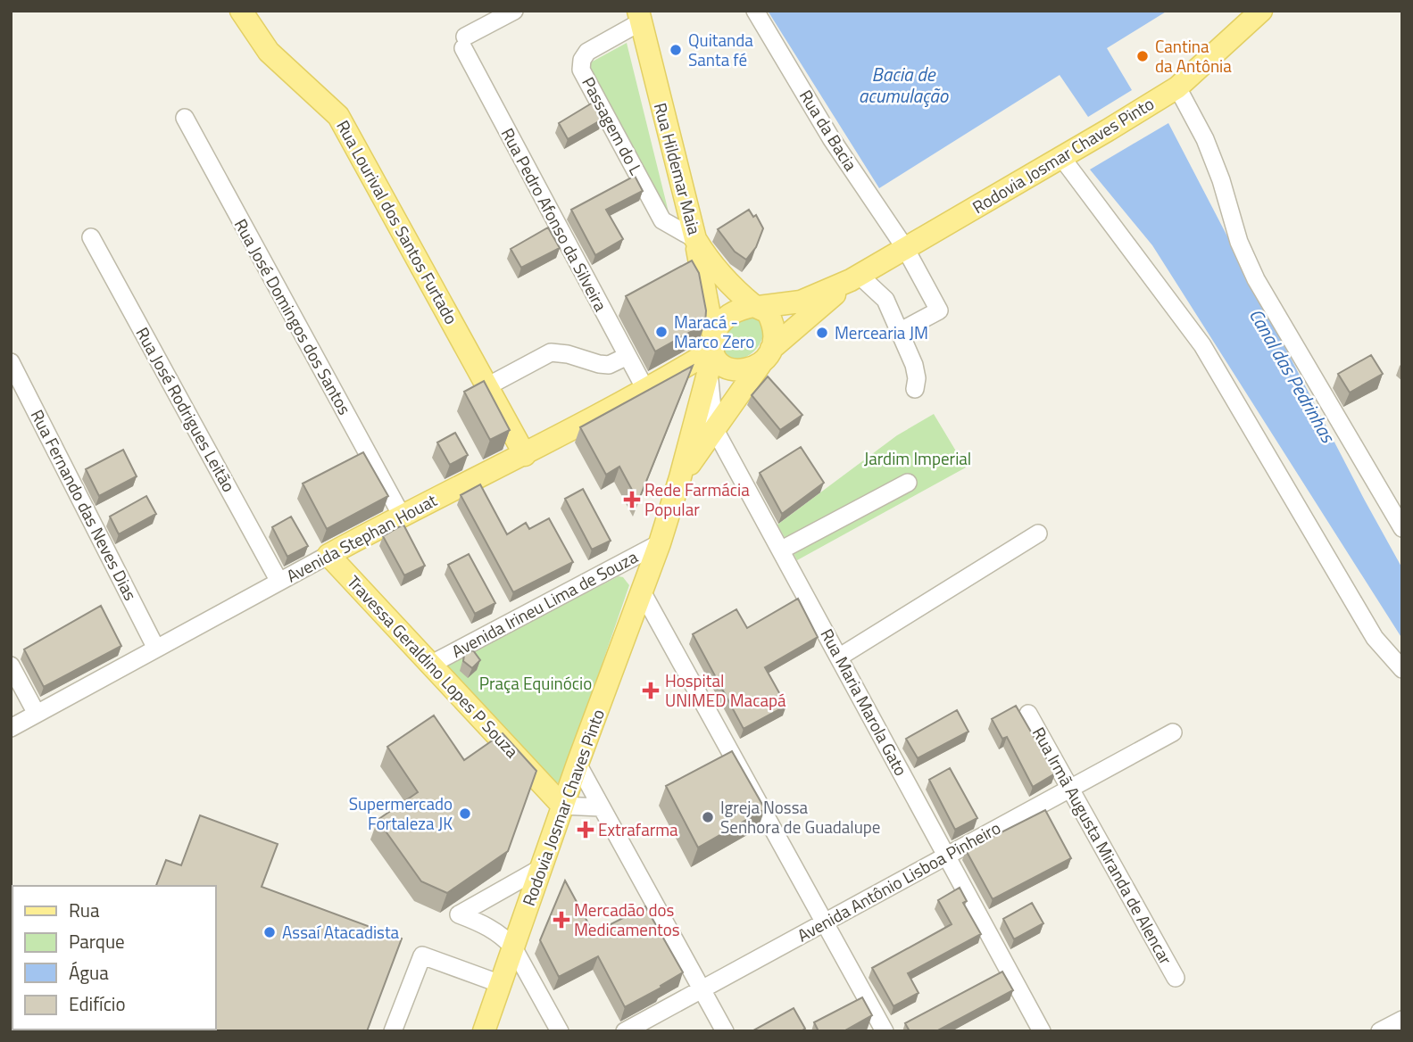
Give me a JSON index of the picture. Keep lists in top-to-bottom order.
{
  "streets": {
    "main road": [
      "Rodovia Josmar Chaves Pinto",
      "Rua Hildemar Maia",
      "Rua Lourival dos Santos Furtado",
      "Avenida Stephan Houat",
      "Travessa Geraldino Lopes P Souza"
    ],
    "street": [
      "Passagem do L",
      "Rua da Bacia",
      "Rua Pedro Afonso da Silveira",
      "Rua José Domingos dos Santos",
      "Rua José Rodrigues Leitão",
      "Rua Fernando das Neves Dias",
      "Avenida Irineu Lima de Souza",
      "Rua Maria Marola Gato",
      "Rua Irmã Augusta Miranda de Alencar",
      "Avenida Antônio Lisboa Pinheiro"
    ]
  },
  "crossings": [
    ["Passagem do L", "Rua Hildemar Maia"],
    ["Rua da Bacia", "Rodovia Josmar Chaves Pinto"],
    ["Rodovia Josmar Chaves Pinto", "Rua Hildemar Maia"],
    ["Rodovia Josmar Chaves Pinto", "Avenida Stephan Houat"],
    ["Rodovia Josmar Chaves Pinto", "Avenida Irineu Lima de Souza"],
    ["Rodovia Josmar Chaves Pinto", "Travessa Geraldino Lopes P Souza"],
    ["Rodovia Josmar Chaves Pinto", "Rua Maria Marola Gato"],
    ["Rua Hildemar Maia", "Avenida Stephan Houat"],
    ["Rua Hildemar Maia", "Rua Maria Marola Gato"],
    ["Rua Pedro Afonso da Silveira", "Avenida Stephan Houat"],
    ["Rua Lourival dos Santos Furtado", "Avenida Stephan Houat"],
    ["Rua José Domingos dos Santos", "Avenida Stephan Houat"],
    ["Rua José Rodrigues Leitão", "Avenida Stephan Houat"],
    ["Rua Fernando das Neves Dias", "Avenida Stephan Houat"],
    ["Avenida Stephan Houat", "Travessa Geraldino Lopes P Souza"],
    ["Avenida Stephan Houat", "Rua Maria Marola Gato"],
    ["Avenida Irineu Lima de Souza", "Travessa Geraldino Lopes P Souza"],
    ["Rua Maria Marola Gato", "Avenida Antônio Lisboa Pinheiro"],
    ["Rua Irmã Augusta Miranda de Alencar", "Avenida Antônio Lisboa Pinheiro"]
  ],
  "water": ["Bacia de acumulação", "Canal das Pedrinhas"],
  "parks": ["Jardim Imperial", "Praça Equinócio"],
  "places": {
    "other": [
      "Quitanda Santa fé",
      "Cantina da Antônia",
      "Maracá - Marco Zero",
      "Mercearia JM",
      "Supermercado Fortaleza JK",
      "Igreja Nossa Senhora de Guadalupe",
      "Assaí Atacadista"
    ],
    "health": [
      "Rede Farmácia Popular",
      "Hospital UNIMED Macapá",
      "Extrafarma",
      "Mercadão dos Medicamentos"
    ]
  },
  "legend": [
    "Rua",
    "Parque",
    "Água",
    "Edifício"
  ]
}
